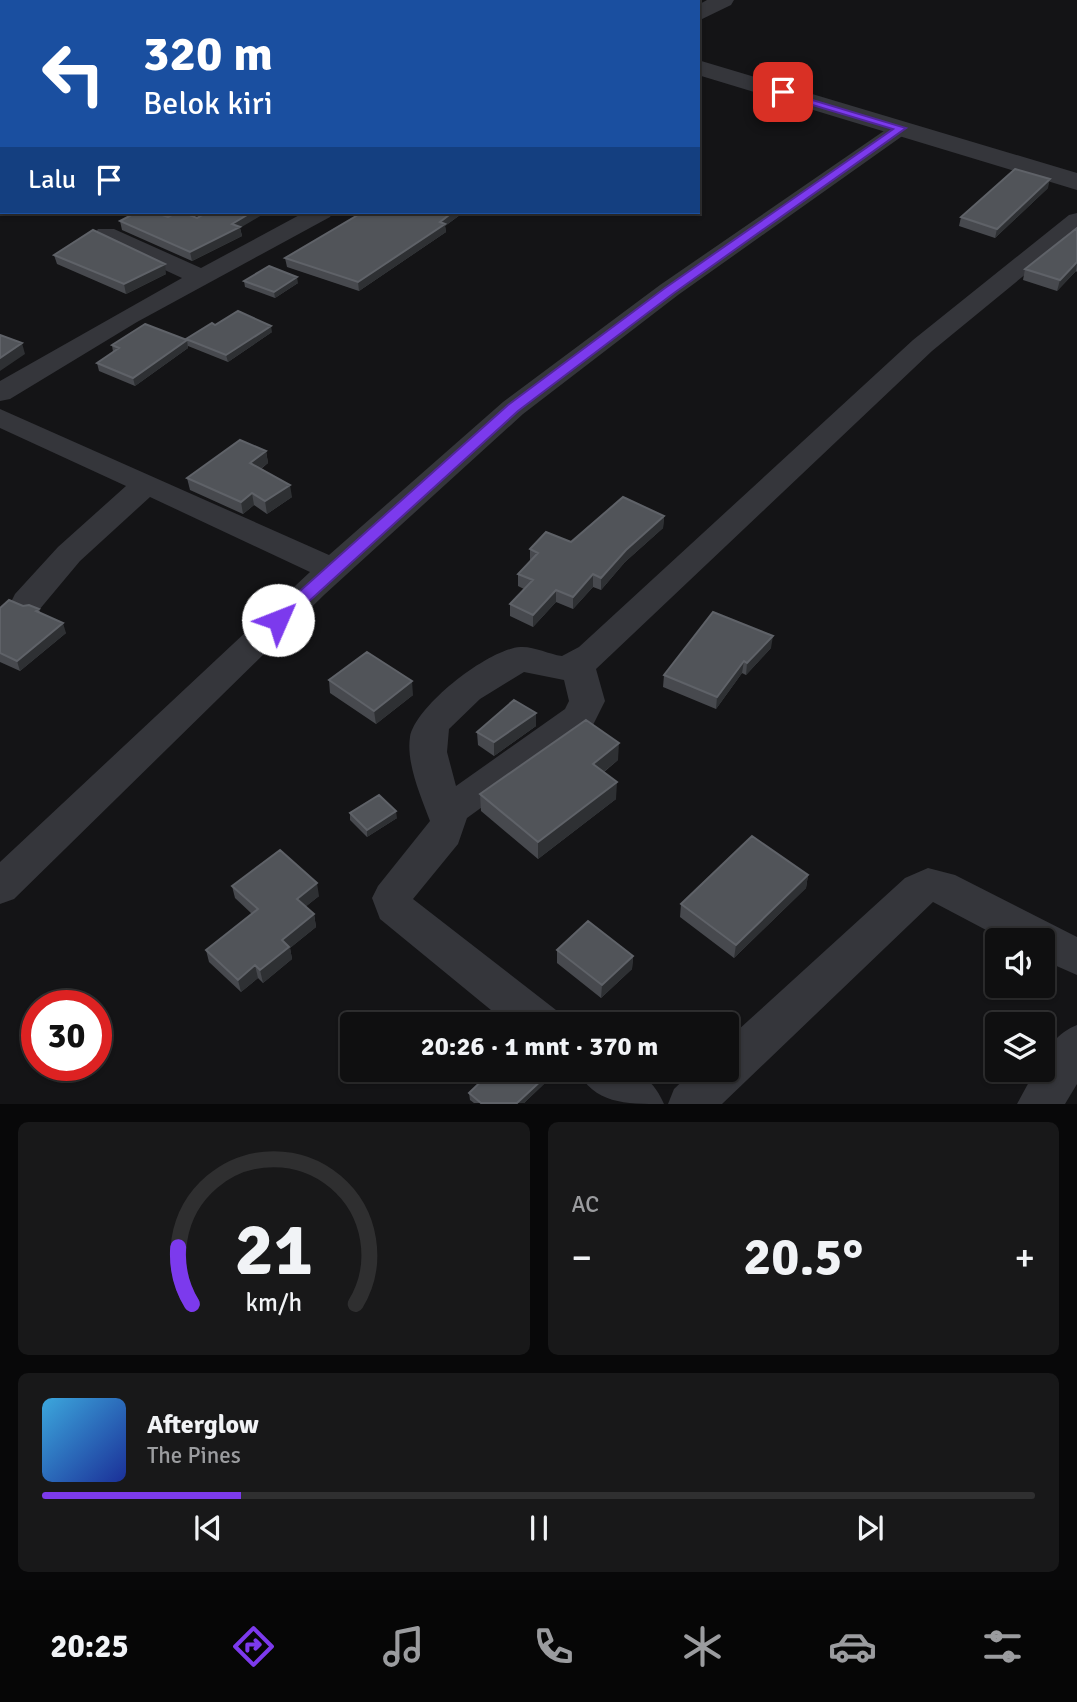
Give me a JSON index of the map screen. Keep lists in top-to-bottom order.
{
  "page": {
    "turn": ["320 m", "Belok kiri"],
    "then": "Lalu",
    "limit": "30",
    "trip": "20:26 · 1 mnt · 370 m",
    "tile": "AC",
    "heat": ["−", "20.5°", "+"],
    "song": ["Afterglow", "The Pines"],
    "tabs": "20:25",
    "gauge": ["21", "km/h"]
  }
}
